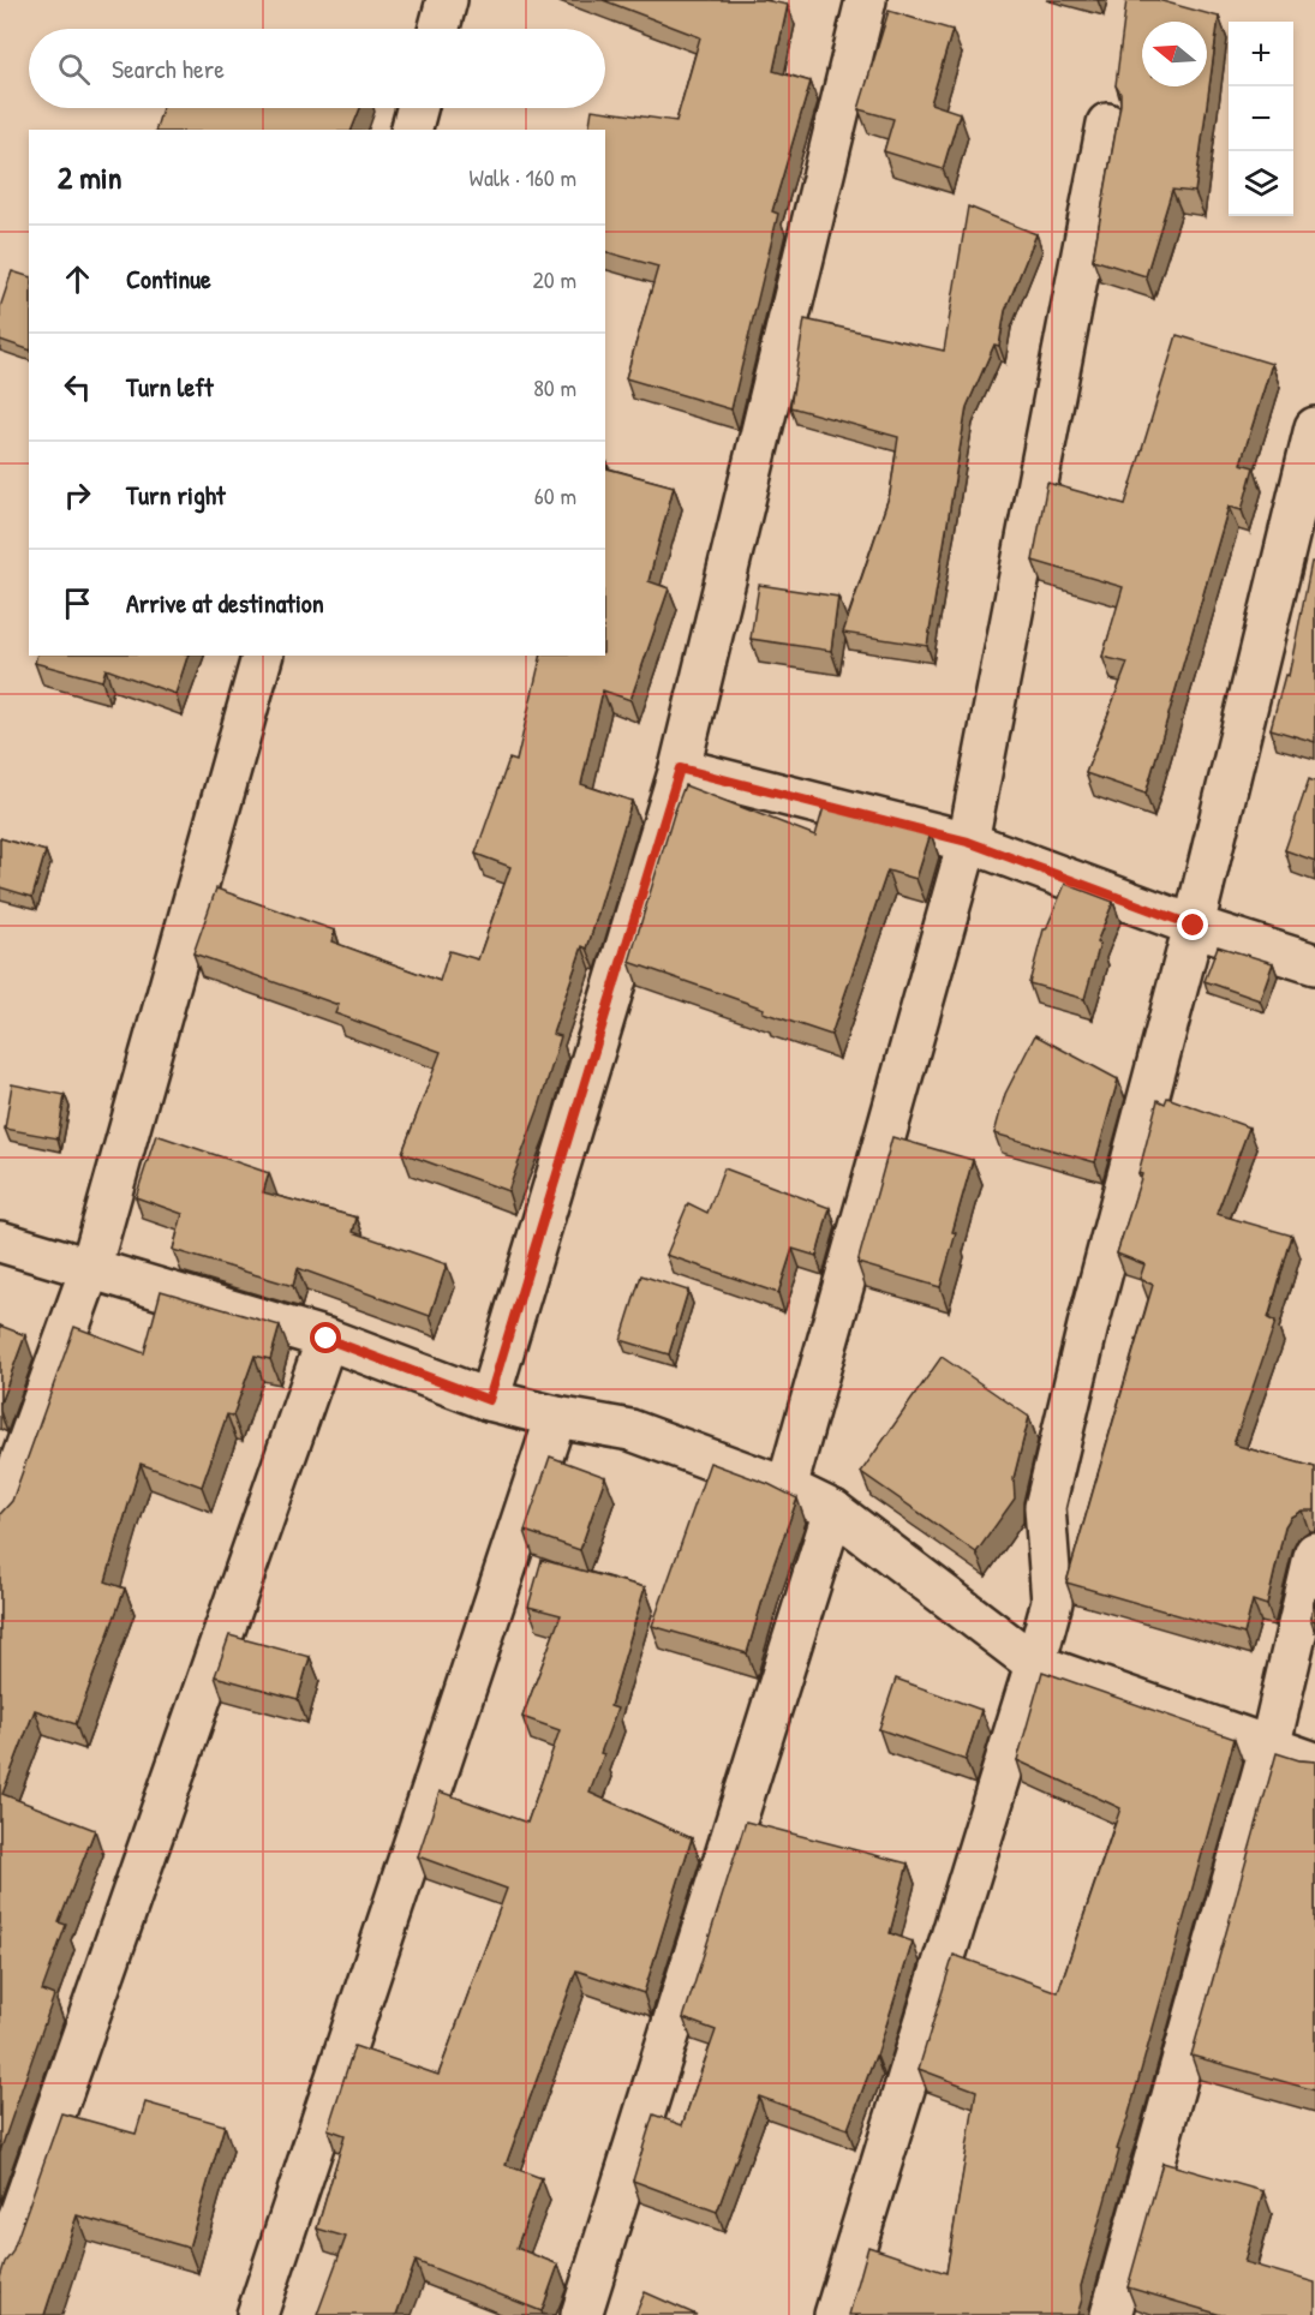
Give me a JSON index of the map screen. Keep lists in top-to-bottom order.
{
  "north": "left",
  "page": {
    "map_buttons": ["+", "−"],
    "search": "Search here",
    "heading": ["2 min", "Walk · 160 m"],
    "list": [
      ["Continue", "20 m"],
      ["Turn left", "80 m"],
      ["Turn right", "60 m"],
      "Arrive at destination"
    ]
  }
}
